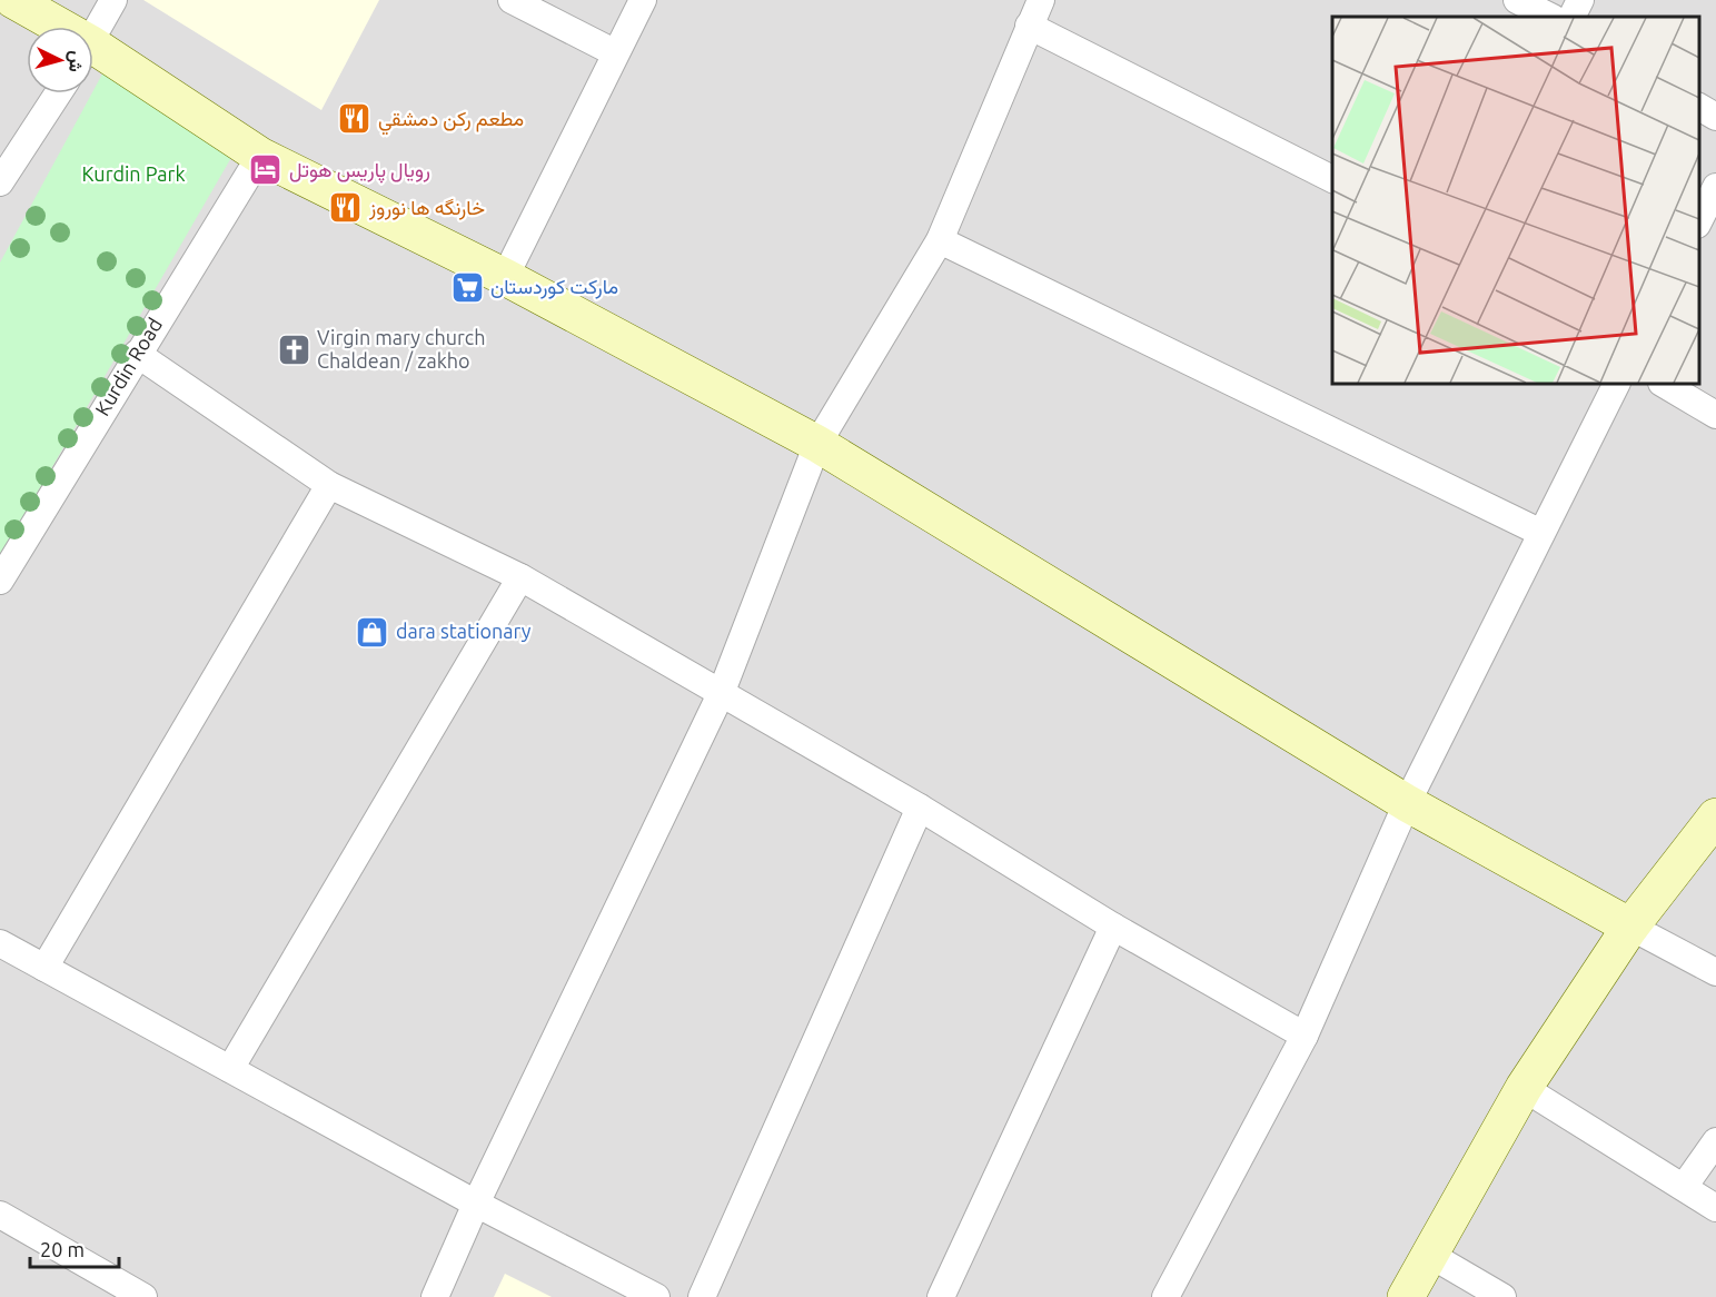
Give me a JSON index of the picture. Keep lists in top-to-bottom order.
{
  "streets": {
    "street": ["Kurdin Road"]
  },
  "parks": ["Kurdin Park"],
  "places": {
    "restaurant": ["مطعم ركن دمشقي", "خارنگه ها نوروز"],
    "hotel": ["رويال پاريس هوتل"],
    "supermarket": ["ماركت كوردستان"],
    "church": ["Virgin mary church Chaldean / zakho"],
    "shop": ["dara stationary"]
  },
  "scale_bar": "20 m",
  "north": "right"
}
